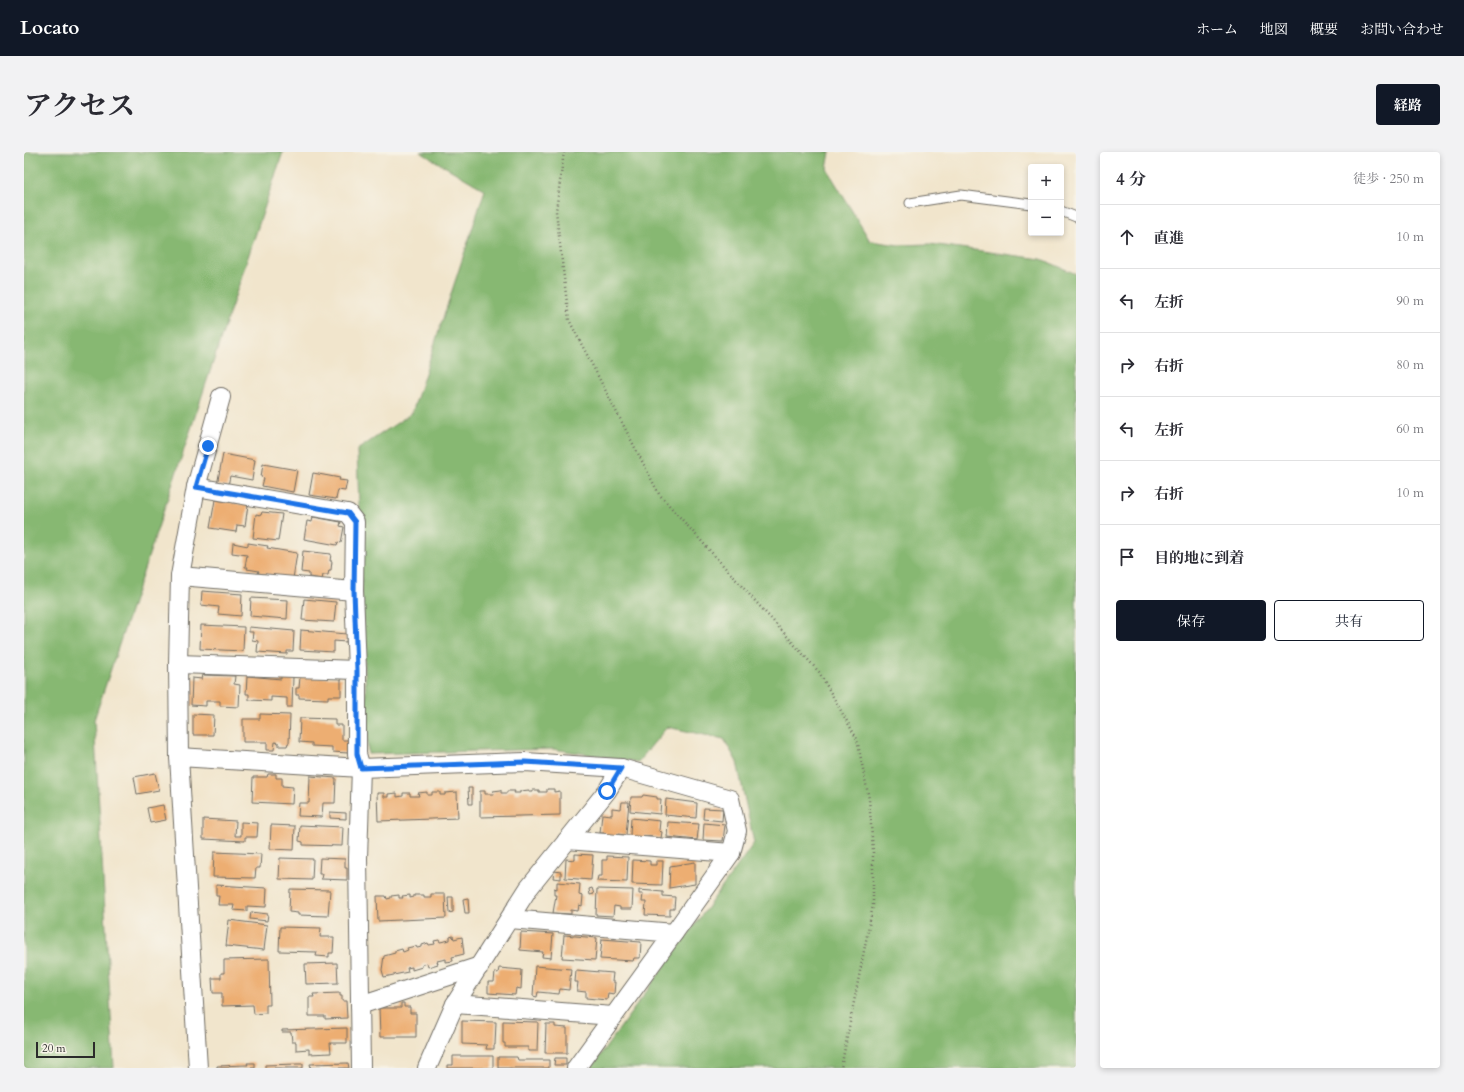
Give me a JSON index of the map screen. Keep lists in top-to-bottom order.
{
  "scale_bar": "20 m",
  "page": {
    "header": "Locato",
    "nav": [
      "ホーム",
      "地図",
      "概要",
      "お問い合わせ"
    ],
    "title": "アクセス",
    "buttons": [
      "経路",
      ["保存", "共有"]
    ],
    "heading": ["4 分", "徒歩 · 250 m"],
    "map_buttons": ["+", "−"],
    "list": [
      ["直進", "10 m"],
      ["左折", "90 m"],
      ["右折", "80 m"],
      ["左折", "60 m"],
      ["右折", "10 m"],
      "目的地に到着"
    ],
    "scale": "20 m"
  }
}
